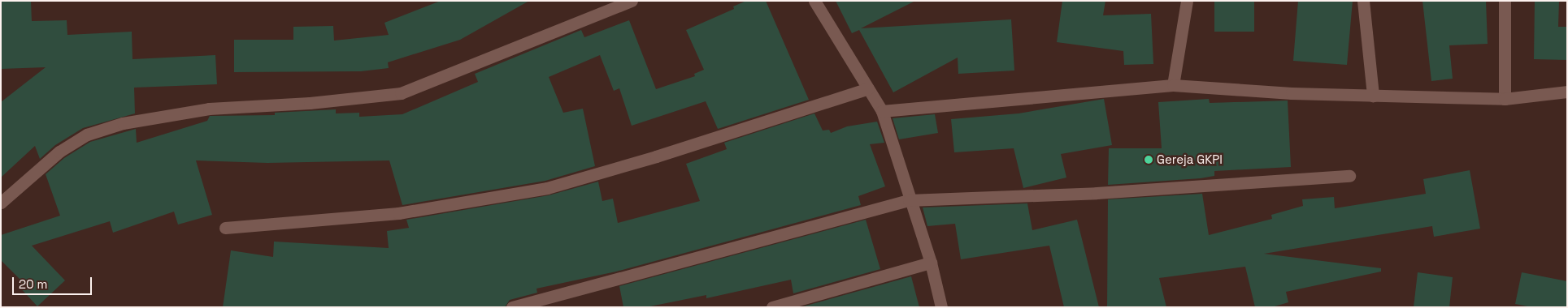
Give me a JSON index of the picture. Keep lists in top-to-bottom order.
{
  "places": ["Gereja GKPI"],
  "scale_bar": "20 m"
}
